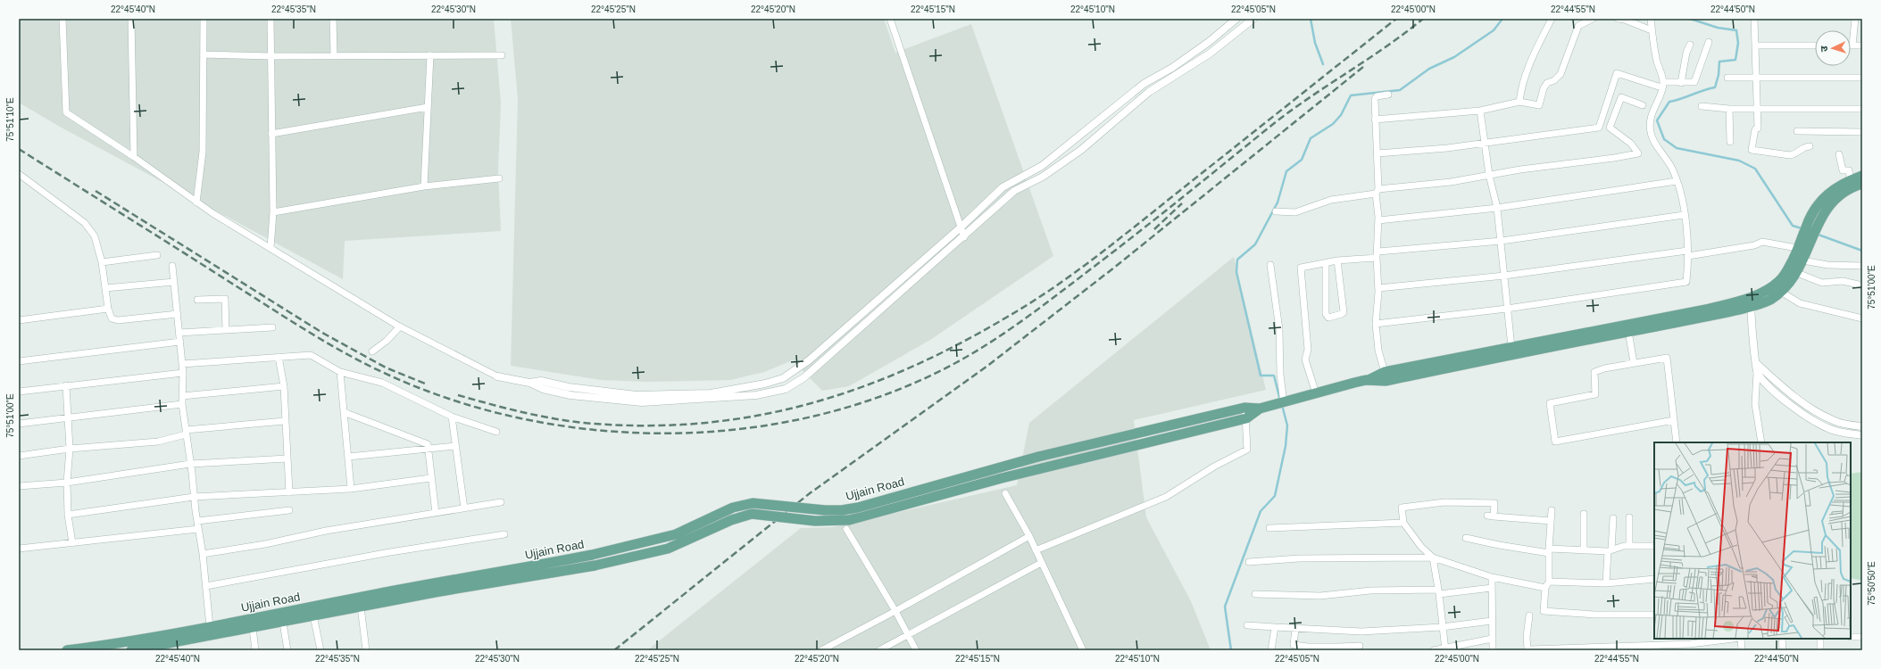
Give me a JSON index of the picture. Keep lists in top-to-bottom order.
{
  "streets": {
    "main road": ["Ujjain Road"]
  },
  "north": "left",
  "coordinates": [
    "22°45'40\"N",
    "22°45'35\"N",
    "22°45'30\"N",
    "22°45'25\"N",
    "22°45'20\"N",
    "22°45'15\"N",
    "22°45'10\"N",
    "22°45'05\"N",
    "22°45'00\"N",
    "22°44'55\"N",
    "22°44'50\"N",
    "75°51'10\"E",
    "75°51'00\"E",
    "75°50'50\"E"
  ]
}
